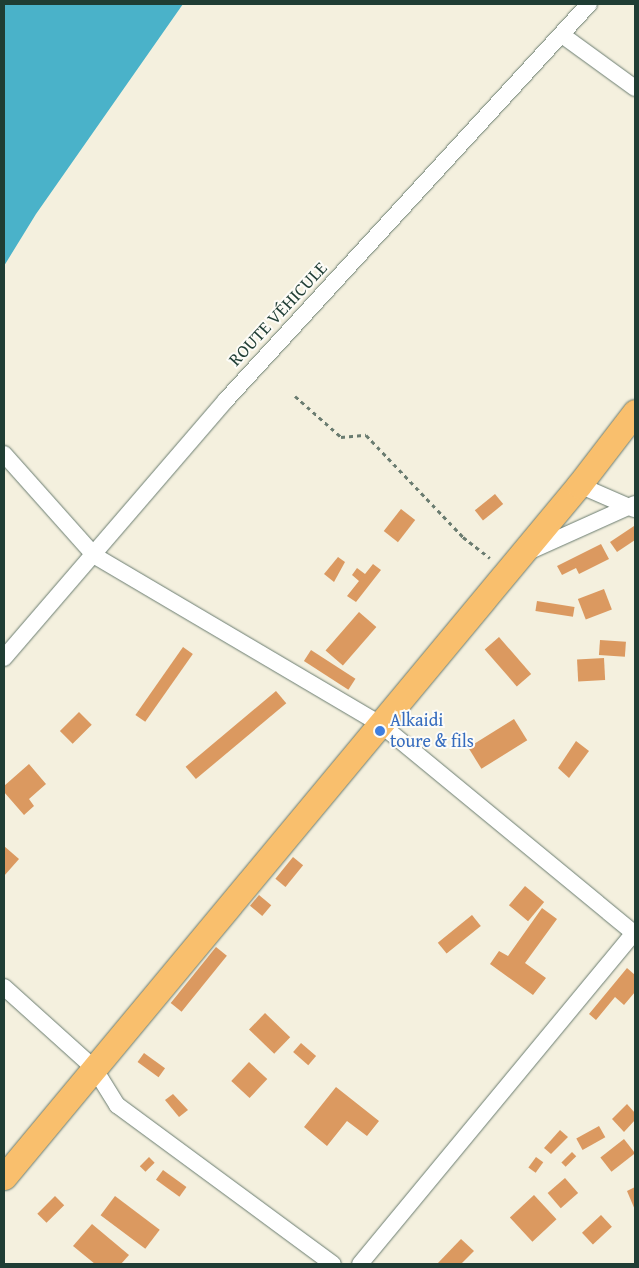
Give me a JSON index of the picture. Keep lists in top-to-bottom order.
{
  "streets": {
    "street": ["ROUTE VÉHICULE"]
  },
  "places": ["Alkaidi toure & fils"]
}
